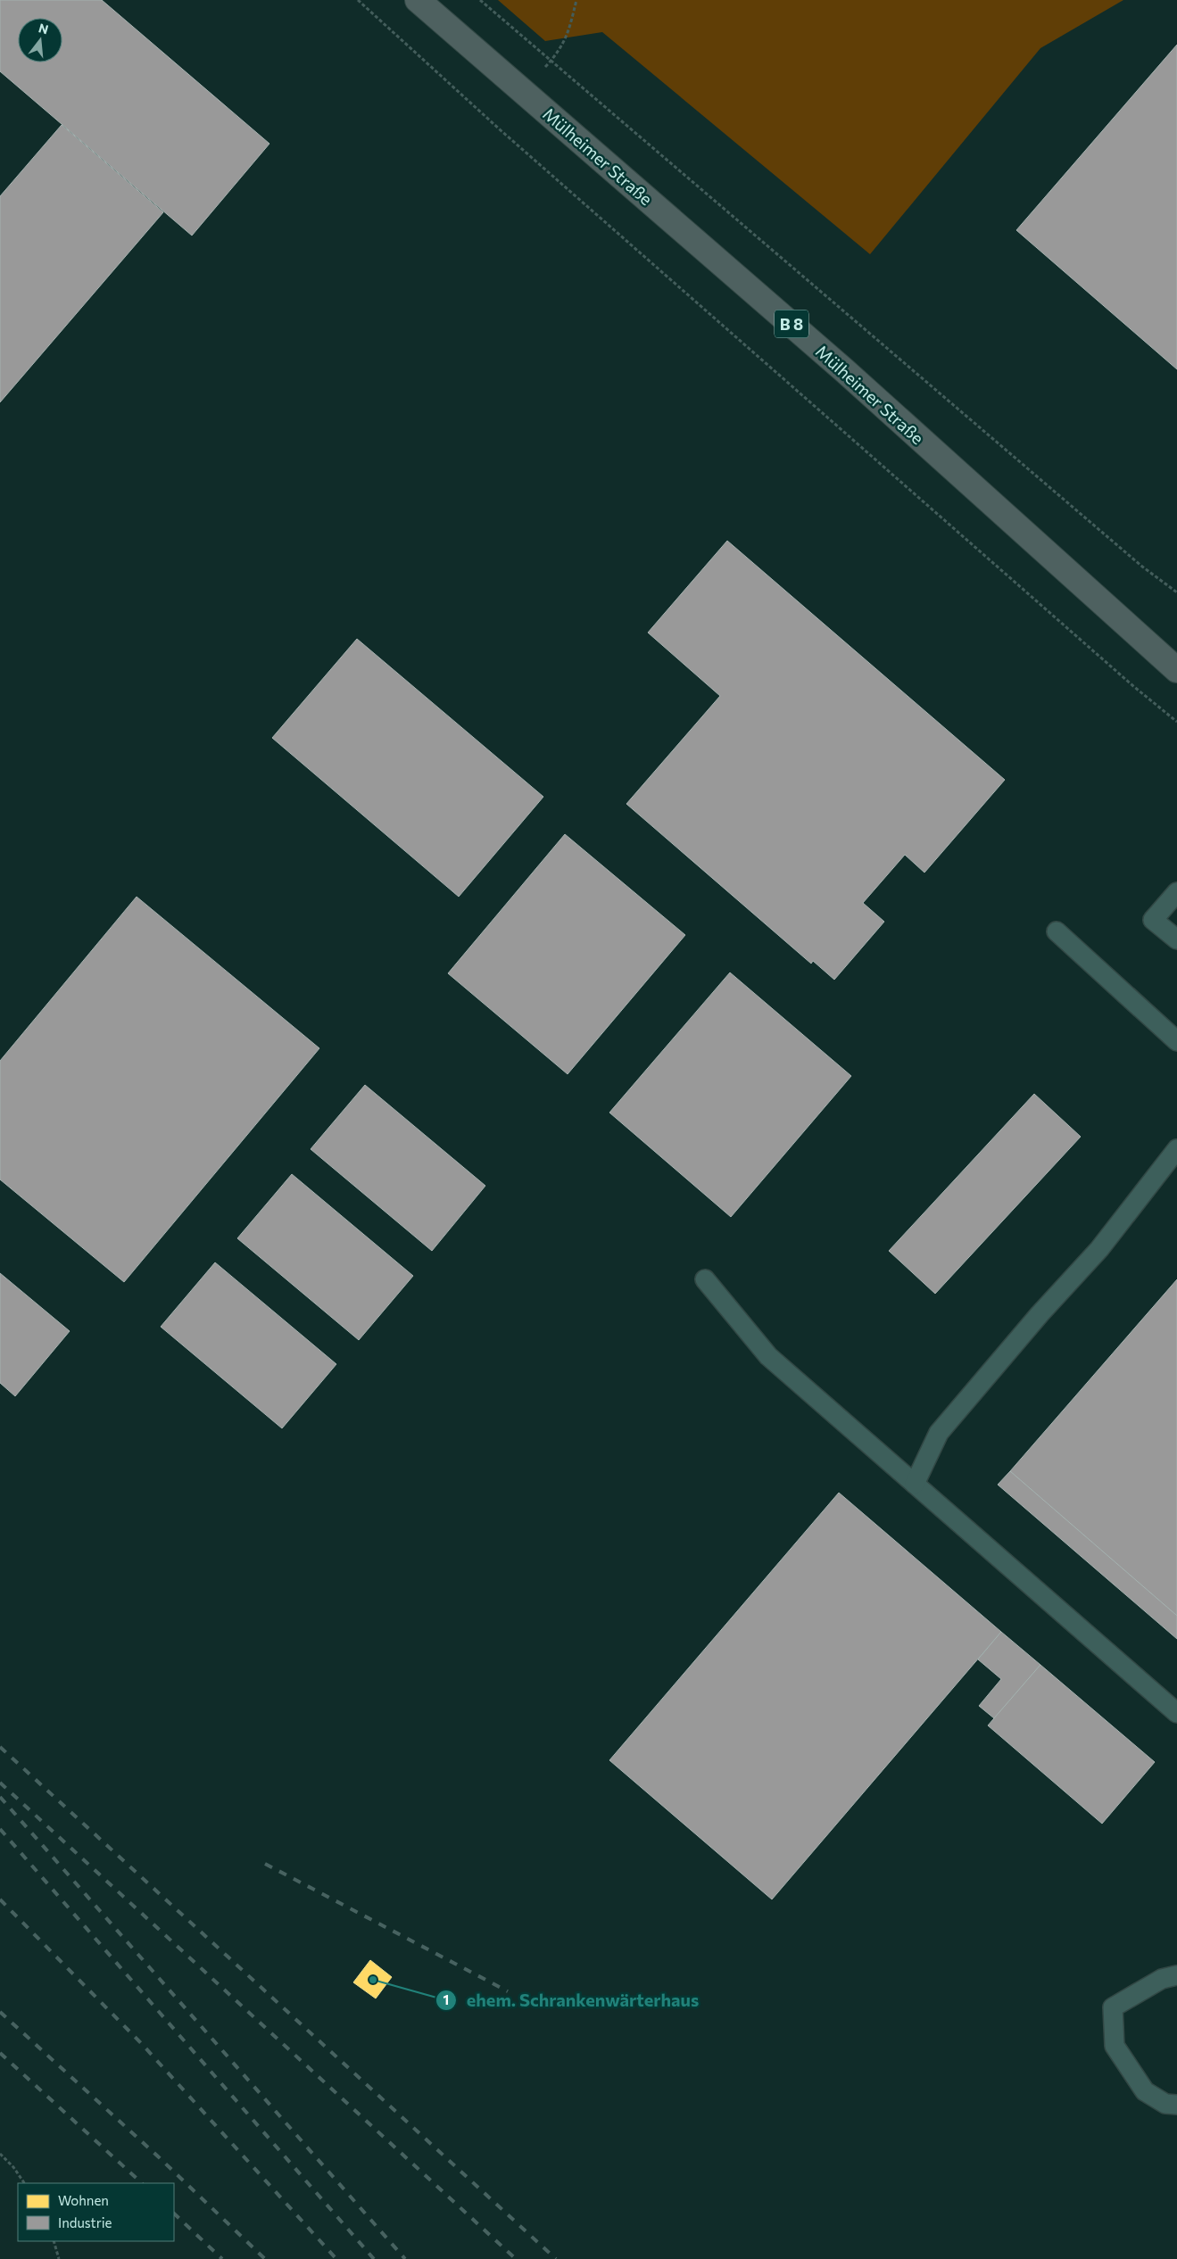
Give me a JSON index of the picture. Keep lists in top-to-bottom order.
{
  "streets": {
    "main road": ["Mülheimer Straße", "B 8"]
  },
  "places": ["ehem. Schrankenwärterhaus"],
  "legend": ["Wohnen", "Industrie"],
  "north": "top"
}
